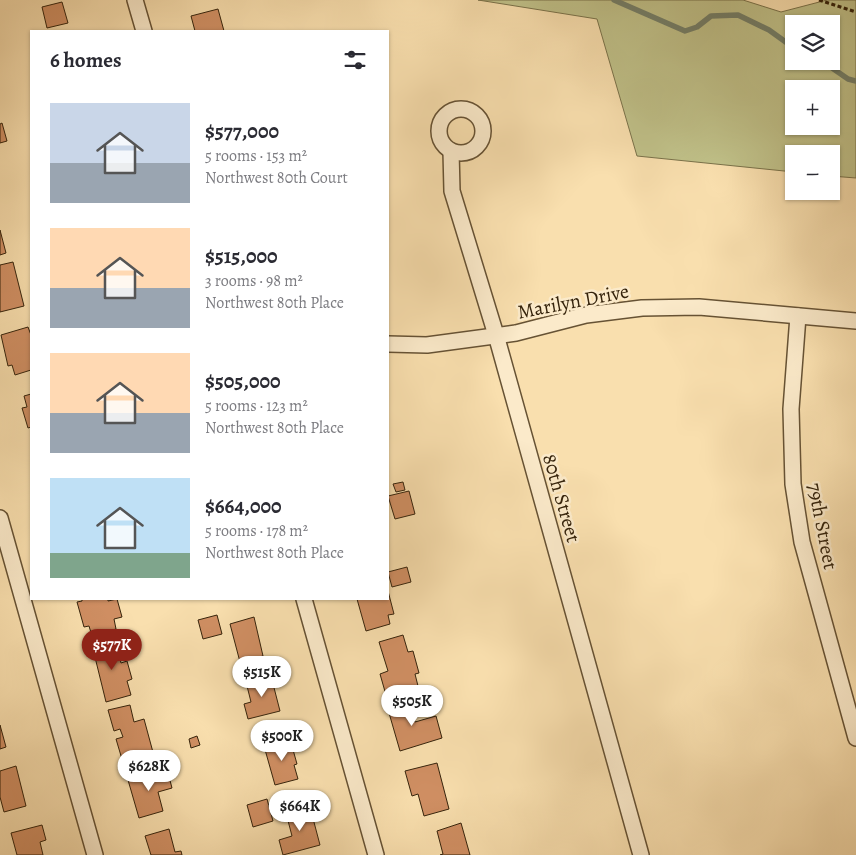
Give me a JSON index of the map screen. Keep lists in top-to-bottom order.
{
  "streets": {
    "street": ["Marilyn Drive", "80th Street", "79th Street"]
  },
  "crossings": [
    ["Marilyn Drive", "80th Street"],
    ["Marilyn Drive", "79th Street"]
  ],
  "page": {
    "map_buttons": ["+", "−"],
    "heading": "6 homes",
    "list": [
      {
        "name": "$577,000",
        "note": "5 rooms · 153 m² · Northwest 80th Court"
      },
      {
        "name": "$515,000",
        "note": "3 rooms · 98 m² · Northwest 80th Place"
      },
      {
        "name": "$505,000",
        "note": "5 rooms · 123 m² · Northwest 80th Place"
      },
      {
        "name": "$664,000",
        "note": "5 rooms · 178 m² · Northwest 80th Place"
      }
    ],
    "price": [
      "$577K",
      "$515K",
      "$505K",
      "$500K",
      "$628K",
      "$664K"
    ]
  }
}
